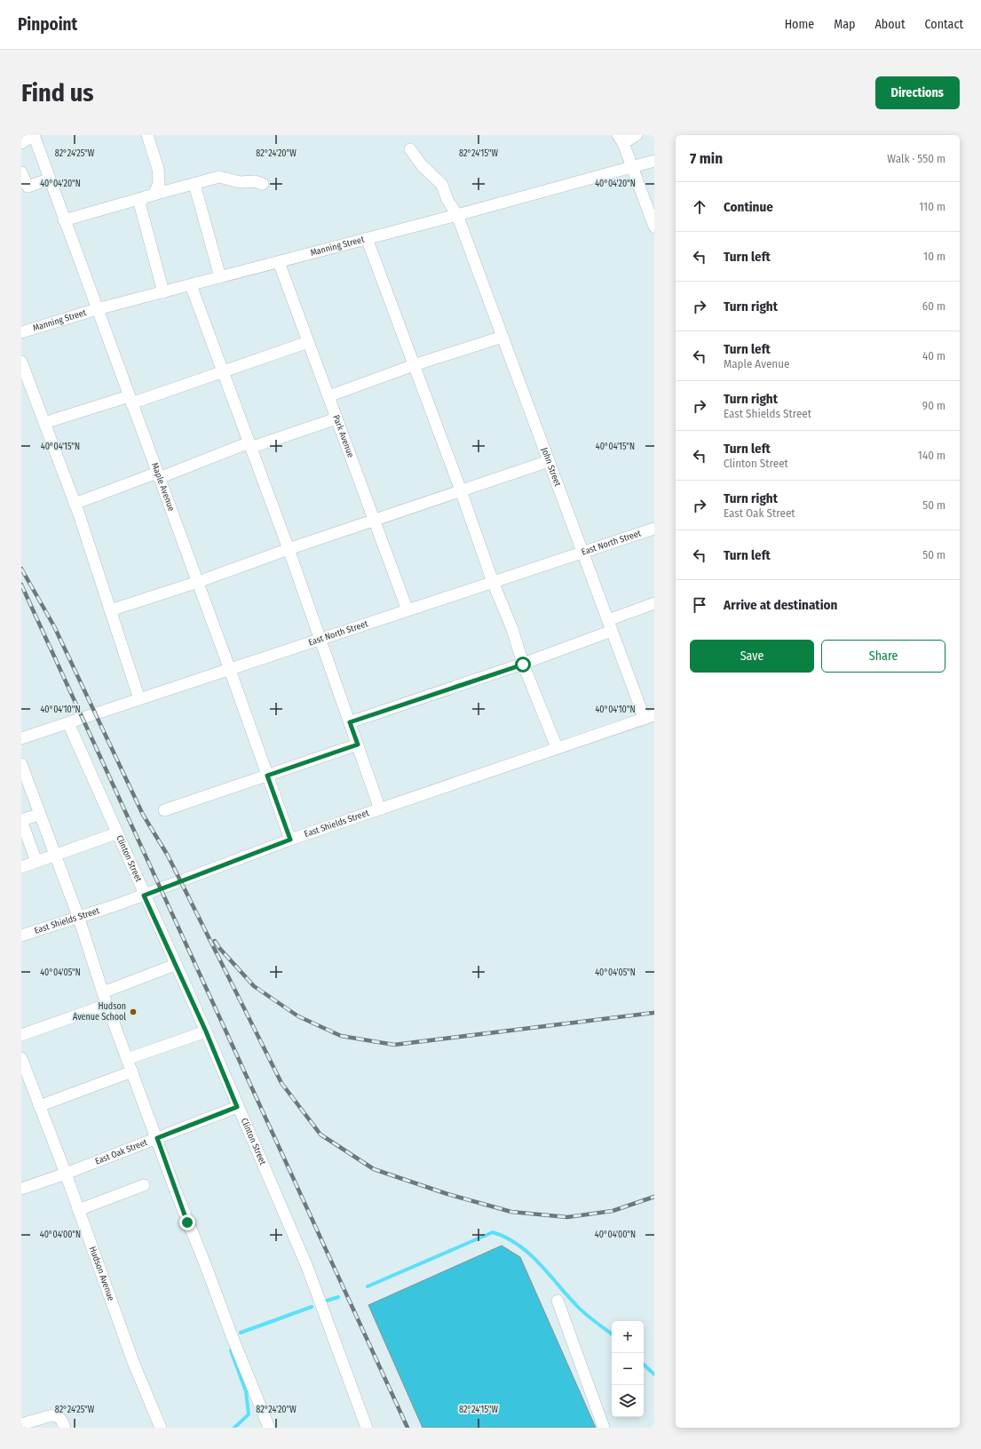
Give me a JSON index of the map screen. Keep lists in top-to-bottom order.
{
  "streets": {
    "street": [
      "Manning Street",
      "Park Avenue",
      "John Street",
      "Maple Avenue",
      "East North Street",
      "East Shields Street",
      "Clinton Street",
      "East Oak Street",
      "Hudson Avenue"
    ]
  },
  "crossings": [
    ["Manning Street", "Park Avenue"],
    ["Manning Street", "John Street"],
    ["Manning Street", "Maple Avenue"],
    ["Park Avenue", "East North Street"],
    ["John Street", "East North Street"],
    ["John Street", "East Shields Street"],
    ["Maple Avenue", "East North Street"],
    ["Maple Avenue", "East Shields Street"],
    ["East North Street", "Clinton Street"],
    ["East Shields Street", "Clinton Street"],
    ["Clinton Street", "East Oak Street"],
    ["East Oak Street", "Hudson Avenue"]
  ],
  "places": ["Hudson Avenue School"],
  "page": {
    "header": "Pinpoint",
    "nav": [
      "Home",
      "Map",
      "About",
      "Contact"
    ],
    "buttons": [
      "Directions",
      ["Save", "Share"]
    ],
    "title": "Find us",
    "heading": ["7 min", "Walk · 550 m"],
    "list": [
      ["Continue", "110 m"],
      ["Turn left", "10 m"],
      ["Turn right", "60 m"],
      ["Turn left", "Maple Avenue", "40 m"],
      ["Turn right", "East Shields Street", "90 m"],
      ["Turn left", "Clinton Street", "140 m"],
      ["Turn right", "East Oak Street", "50 m"],
      ["Turn left", "50 m"],
      "Arrive at destination"
    ],
    "map_buttons": ["+", "−"]
  },
  "coordinates": [
    "82°24'25\"W",
    "82°24'20\"W",
    "82°24'15\"W",
    "40°04'20\"N",
    "40°04'15\"N",
    "40°04'10\"N",
    "40°04'05\"N",
    "40°04'00\"N"
  ]
}
